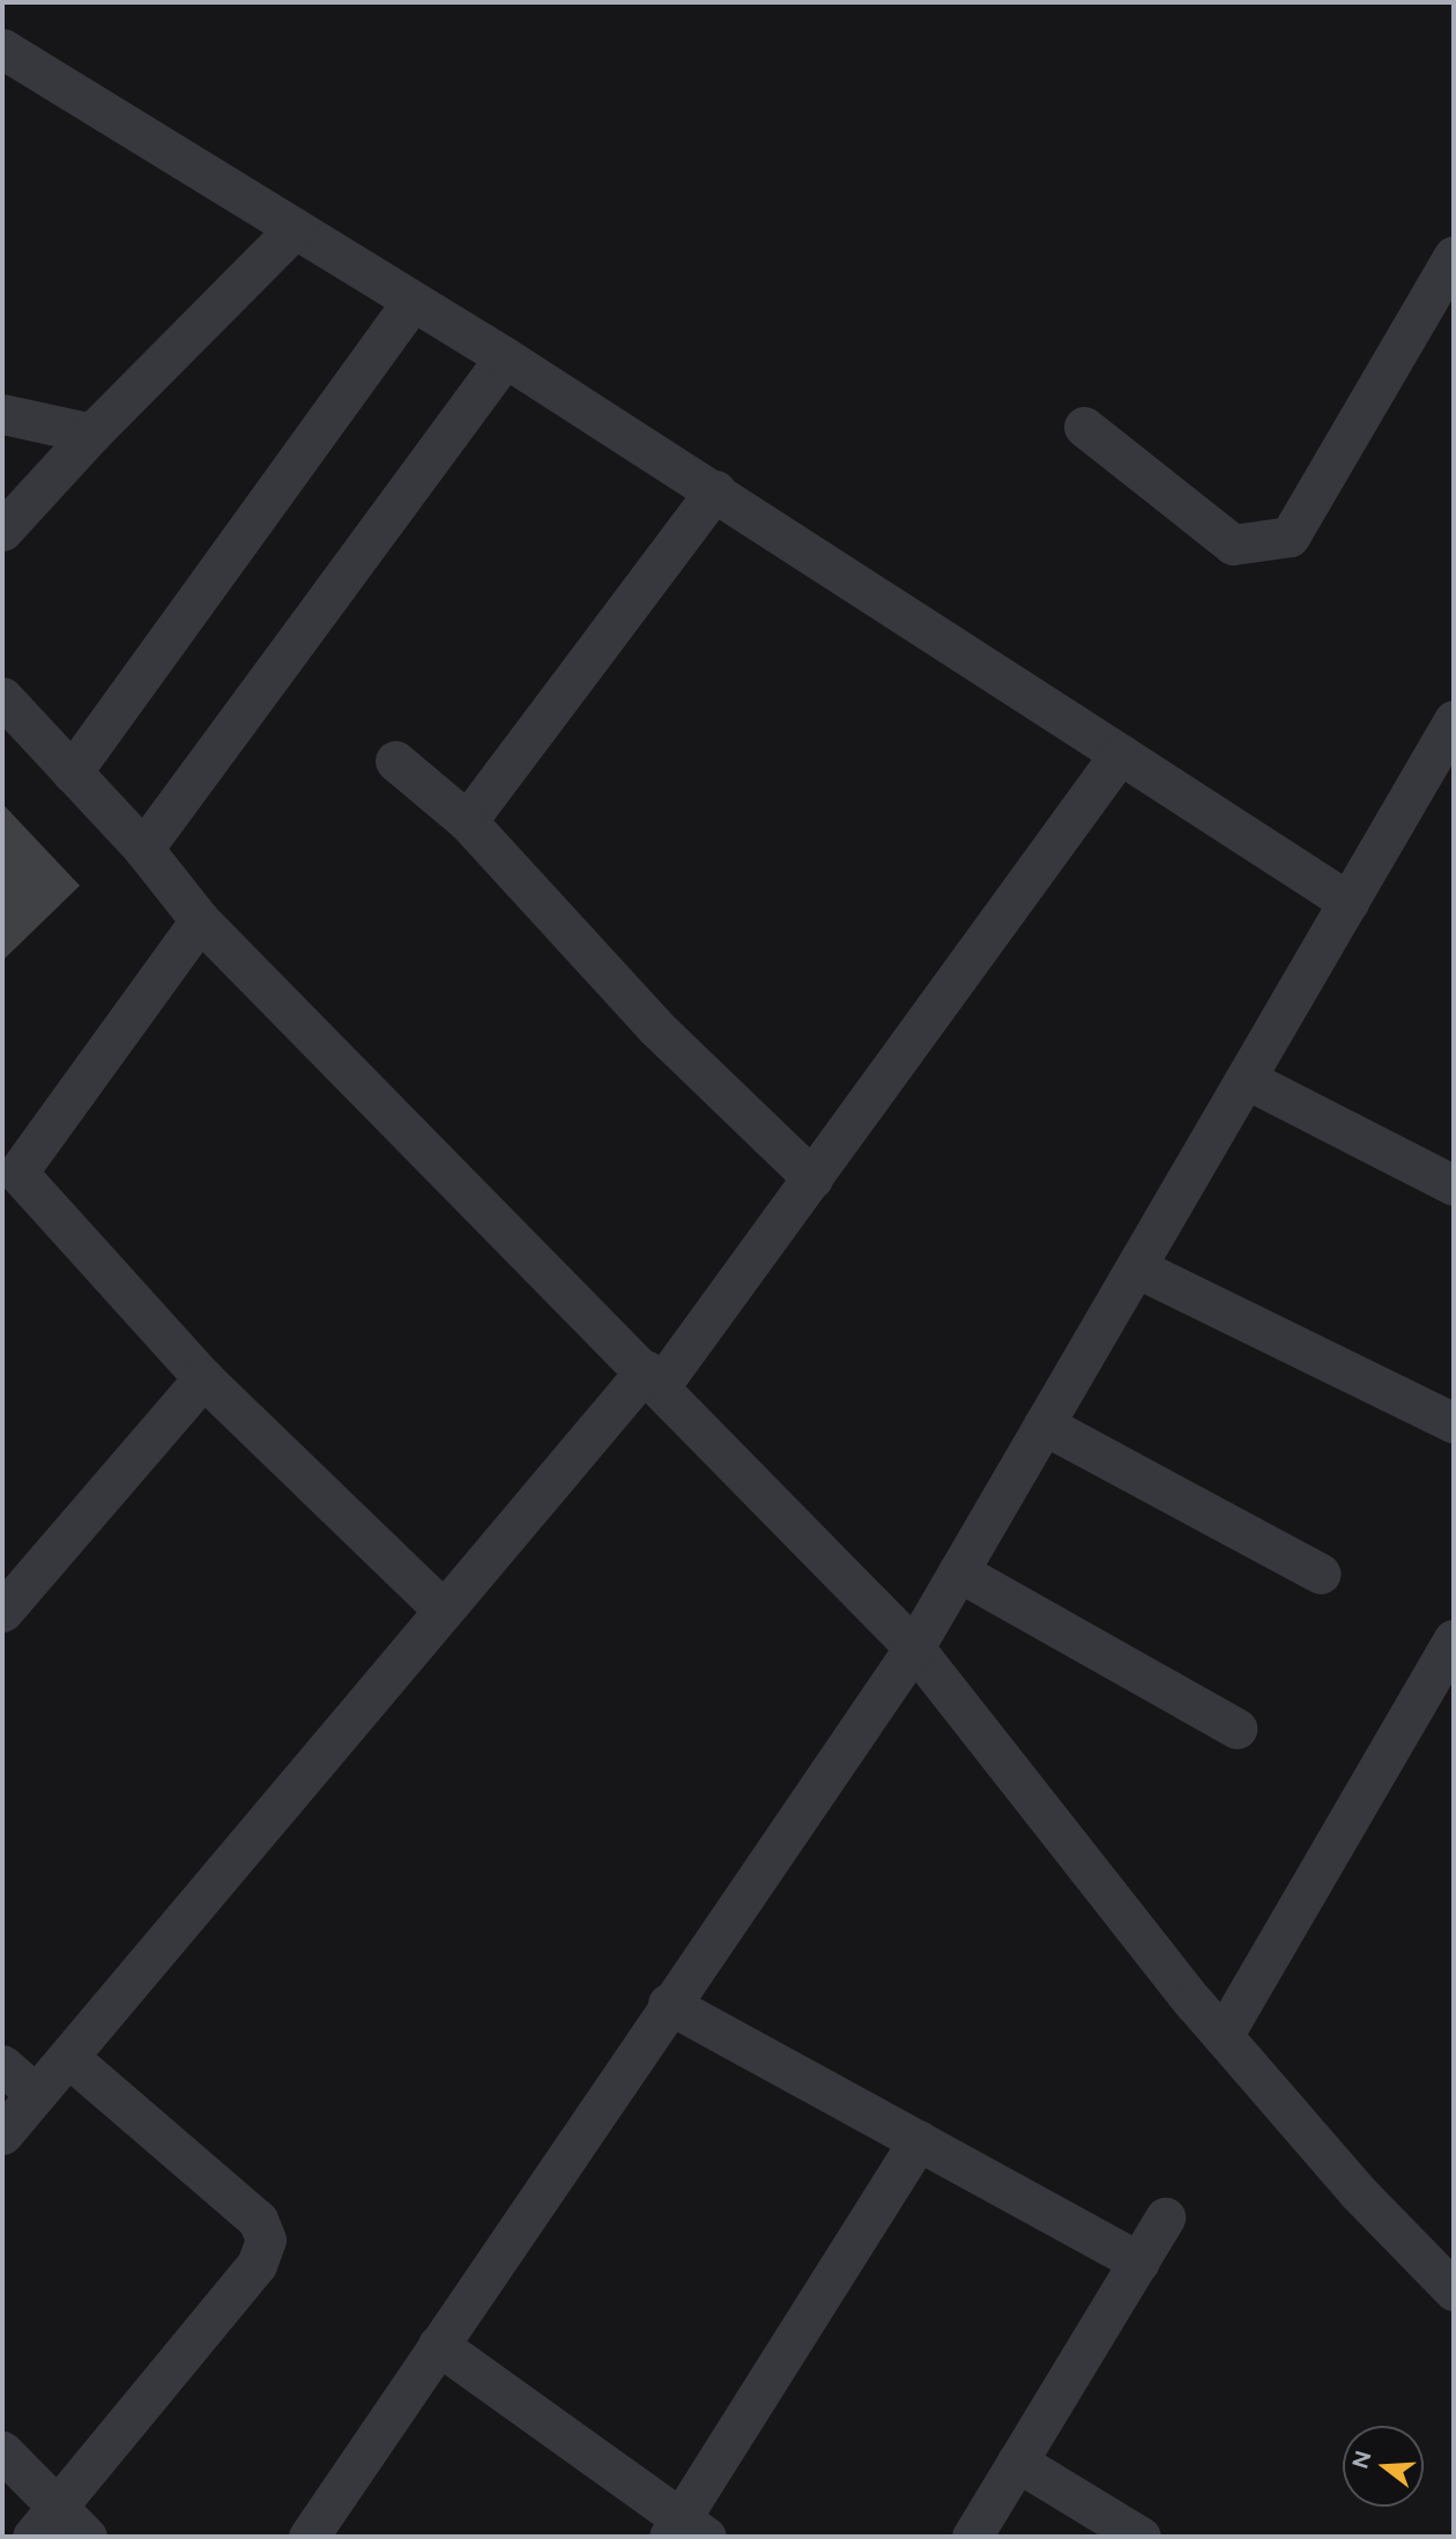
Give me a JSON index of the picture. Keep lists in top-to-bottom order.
{
  "north": "left"
}
